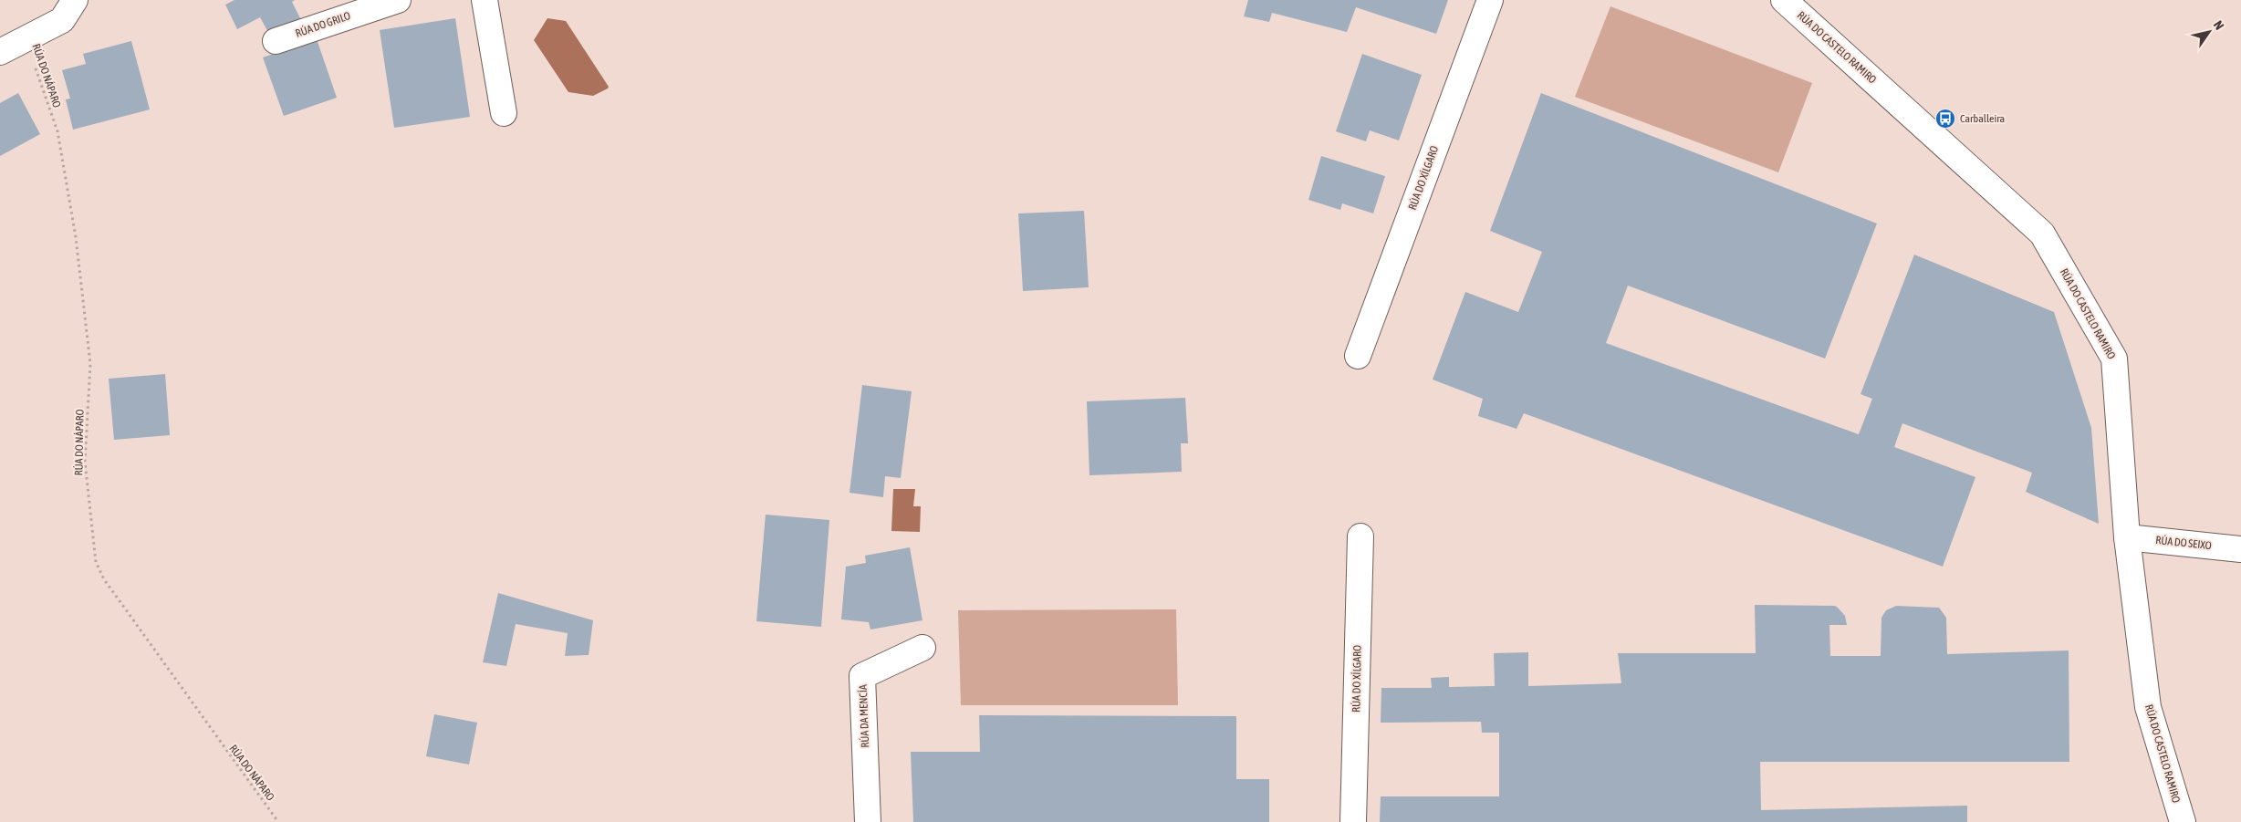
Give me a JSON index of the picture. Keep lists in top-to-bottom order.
{
  "streets": {
    "street": [
      "RÚA DO GRILO",
      "RÚA DO CASTELO RAMIRO",
      "RÚA DO XÍLGARO",
      "RÚA DO SEIXO",
      "RÚA DA MENCÍA"
    ],
    "path": ["RÚA DO NÁPARO"]
  },
  "crossings": [
    ["RÚA DO CASTELO RAMIRO", "RÚA DO SEIXO"]
  ],
  "places": {
    "bus stop": ["Carballeira"]
  },
  "north": "top right"
}
